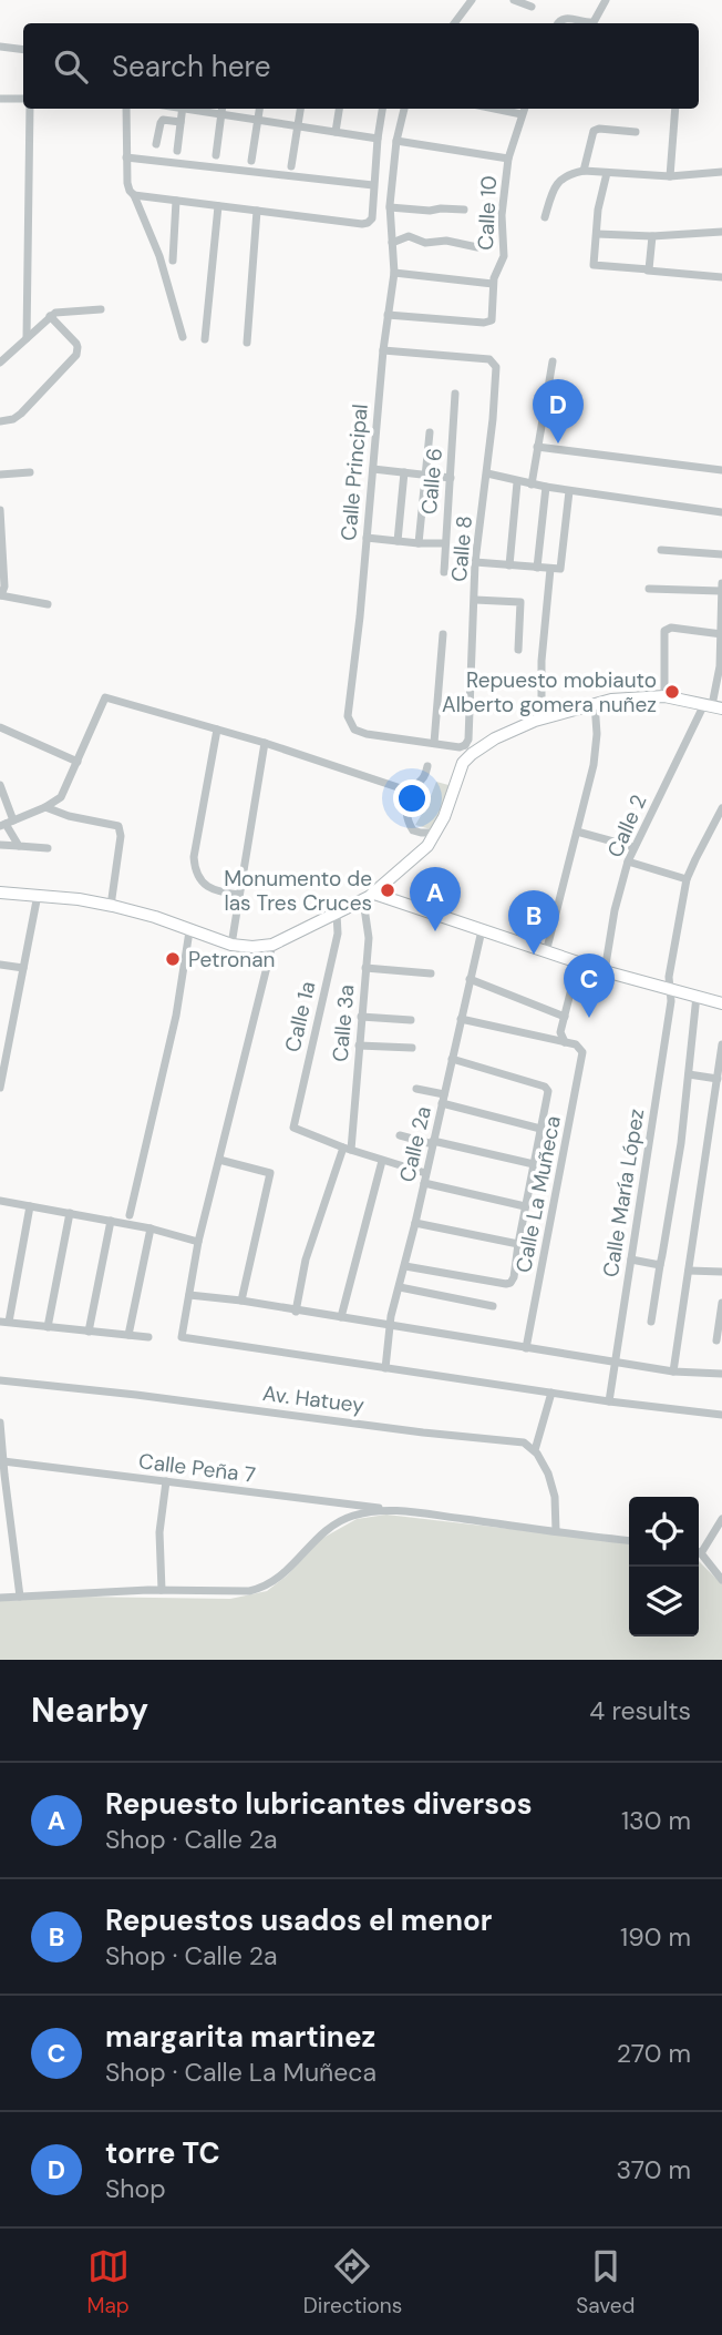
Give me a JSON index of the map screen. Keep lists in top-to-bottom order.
{
  "streets": {
    "street": [
      "Calle 10",
      "Calle Principal",
      "Calle 6",
      "Calle 8",
      "Calle 2",
      "Calle 1a",
      "Calle 3a",
      "Calle 2a",
      "Calle María López",
      "Calle La Muñeca",
      "Av. Hatuey",
      "Calle Peña 7"
    ]
  },
  "crossings": [
    ["Calle 10", "Calle Principal"],
    ["Calle Principal", "Calle 8"],
    ["Calle 1a", "Calle 3a"]
  ],
  "places": ["Repuesto mobiauto Alberto gomera nuñez", "Monumento de las Tres Cruces", "Petronan"],
  "page": {
    "search": "Search here",
    "pins": [
      "D",
      "A",
      "B",
      "C"
    ],
    "heading": ["Nearby", "4 results"],
    "list": [
      {
        "mark": "A",
        "name": "Repuesto lubricantes diversos",
        "note": "Shop · Calle 2a",
        "value": "130 m"
      },
      {
        "mark": "B",
        "name": "Repuestos usados el menor",
        "note": "Shop · Calle 2a",
        "value": "190 m"
      },
      {
        "mark": "C",
        "name": "margarita martinez",
        "note": "Shop · Calle La Muñeca",
        "value": "270 m"
      },
      {
        "mark": "D",
        "name": "torre TC",
        "note": "Shop",
        "value": "370 m"
      }
    ],
    "nav": ["Map", "Directions", "Saved"]
  }
}
